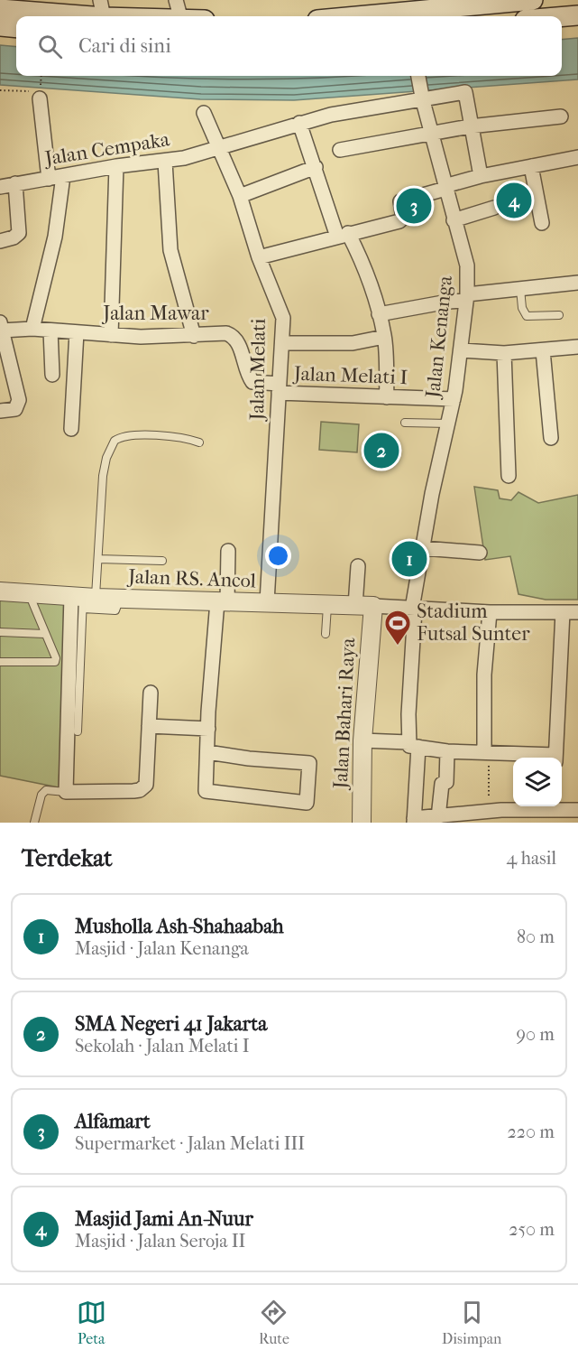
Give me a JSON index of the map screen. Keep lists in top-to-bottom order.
{
  "streets": {
    "street": [
      "Jalan Cempaka",
      "Jalan Mawar",
      "Jalan Kenanga",
      "Jalan Melati",
      "Jalan Melati I",
      "Jalan RS. Ancol",
      "Jalan Bahari Raya"
    ]
  },
  "crossings": [
    ["Jalan Cempaka", "Jalan Kenanga"],
    ["Jalan Cempaka", "Jalan Melati"],
    ["Jalan Mawar", "Jalan Melati"],
    ["Jalan Mawar", "Jalan Melati I"],
    ["Jalan Kenanga", "Jalan Melati I"],
    ["Jalan Kenanga", "Jalan RS. Ancol"],
    ["Jalan Melati", "Jalan Melati I"],
    ["Jalan Melati", "Jalan RS. Ancol"],
    ["Jalan RS. Ancol", "Jalan Bahari Raya"]
  ],
  "places": {
    "sports": ["Stadium Futsal Sunter"]
  },
  "page": {
    "search": "Cari di sini",
    "pins": [
      "4",
      "3",
      "2",
      "1"
    ],
    "heading": ["Terdekat", "4 hasil"],
    "list": [
      {
        "mark": "1",
        "name": "Musholla Ash-Shahaabah",
        "note": "Masjid · Jalan Kenanga",
        "value": "80 m"
      },
      {
        "mark": "2",
        "name": "SMA Negeri 41 Jakarta",
        "note": "Sekolah · Jalan Melati I",
        "value": "90 m"
      },
      {
        "mark": "3",
        "name": "Alfamart",
        "note": "Supermarket · Jalan Melati III",
        "value": "220 m"
      },
      {
        "mark": "4",
        "name": "Masjid Jami An-Nuur",
        "note": "Masjid · Jalan Seroja II",
        "value": "250 m"
      }
    ],
    "nav": ["Peta", "Rute", "Disimpan"]
  }
}
